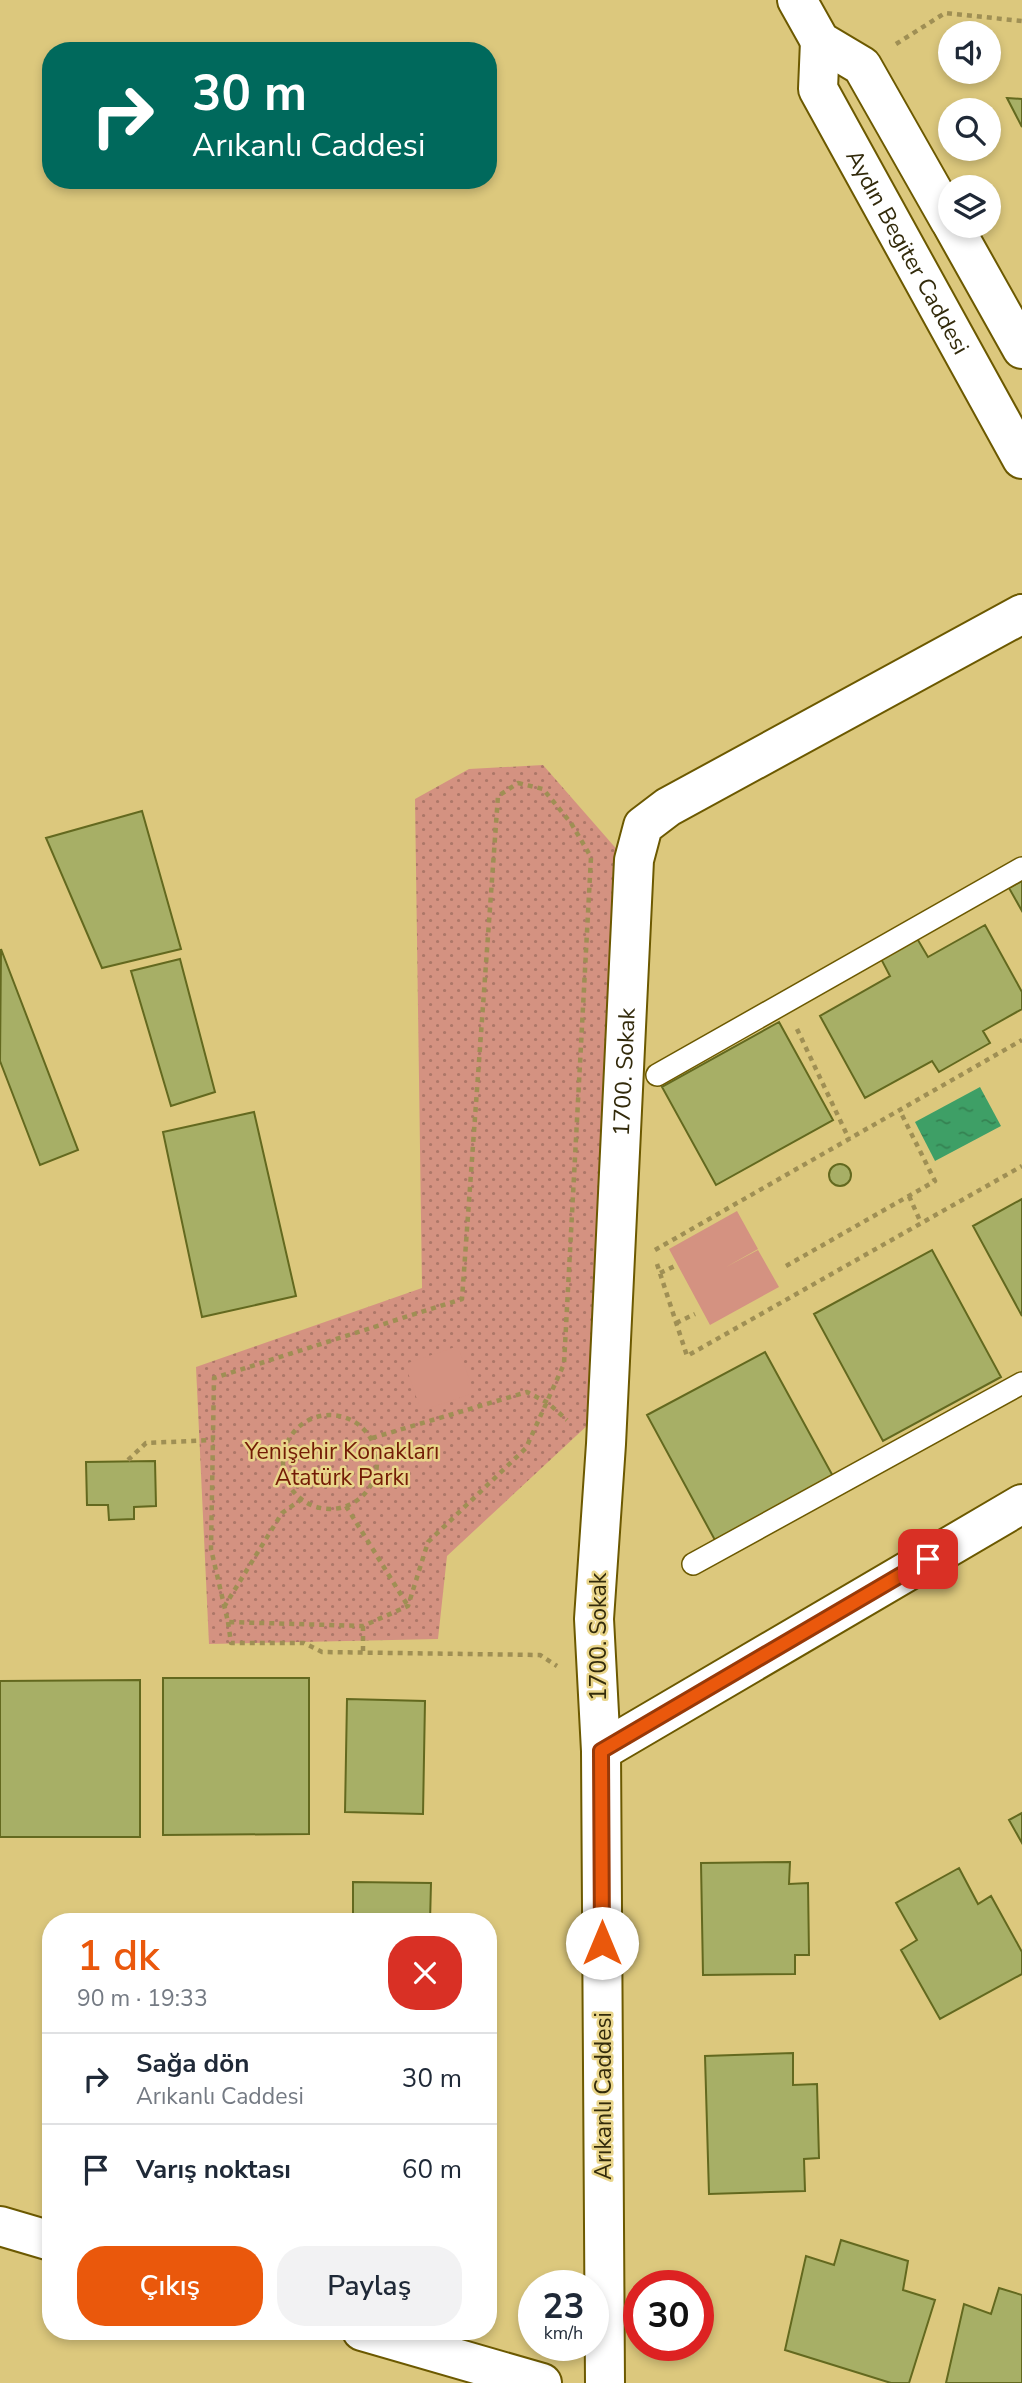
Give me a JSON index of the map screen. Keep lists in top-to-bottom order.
{
  "streets": {
    "street": ["Aydın Begiter Caddesi", "1700. Sokak", "Arıkanlı Caddesi"]
  },
  "crossings": [
    ["1700. Sokak", "Arıkanlı Caddesi"]
  ],
  "parks": ["Yenişehir Konakları Atatürk Parkı"],
  "page": {
    "turn": ["30 m", "Arıkanlı Caddesi"],
    "heading": ["1 dk", "90 m · 19:33"],
    "list": [
      {
        "name": "Sağa dön",
        "note": "Arıkanlı Caddesi",
        "value": "30 m"
      },
      {
        "name": "Varış noktası",
        "value": "60 m"
      }
    ],
    "buttons": ["Çıkış", "Paylaş"],
    "speed": "23 km/h",
    "limit": "30"
  }
}
